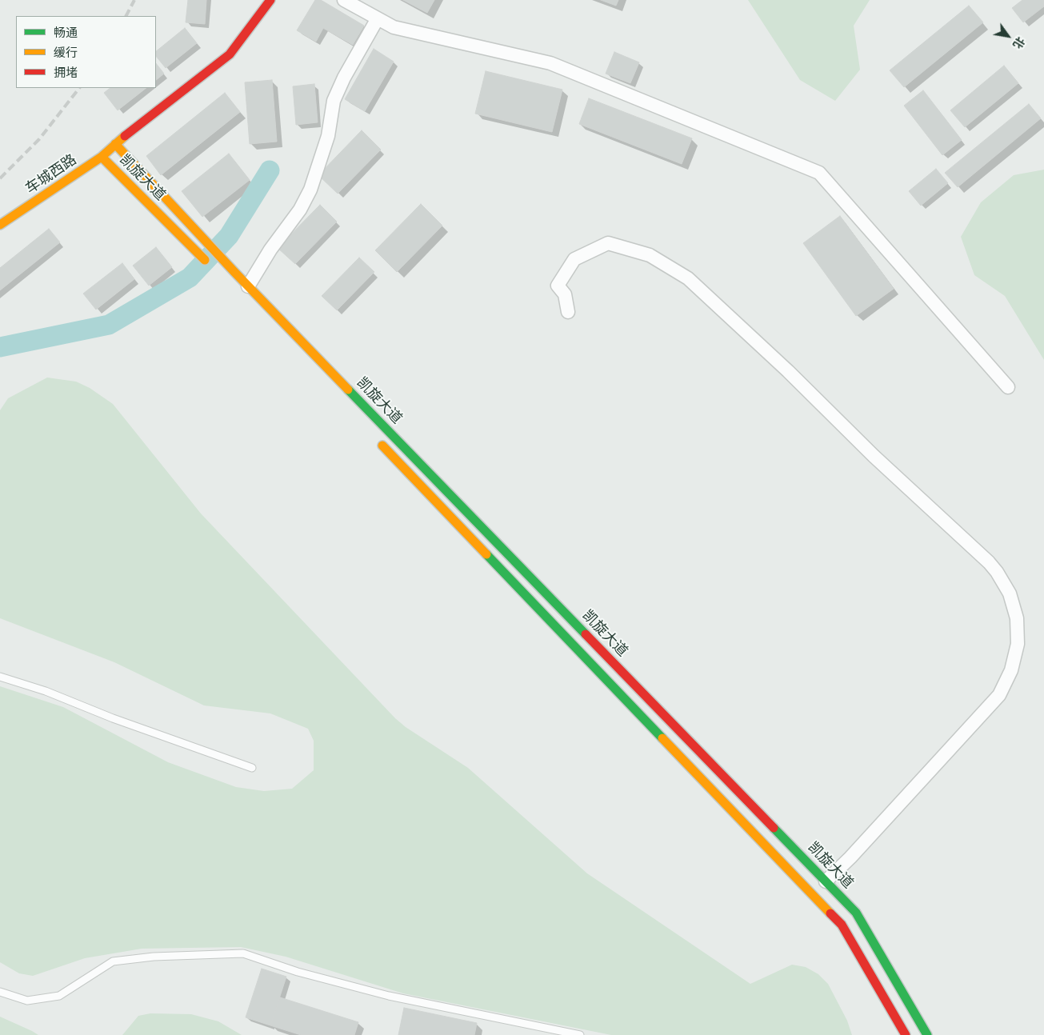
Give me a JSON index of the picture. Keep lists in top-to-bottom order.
{
  "streets": {
    "main road": ["车城西路", "凯旋大道"]
  },
  "crossings": [
    ["车城西路", "凯旋大道"]
  ],
  "legend": ["畅通", "缓行", "拥堵"],
  "north": "bottom right"
}
